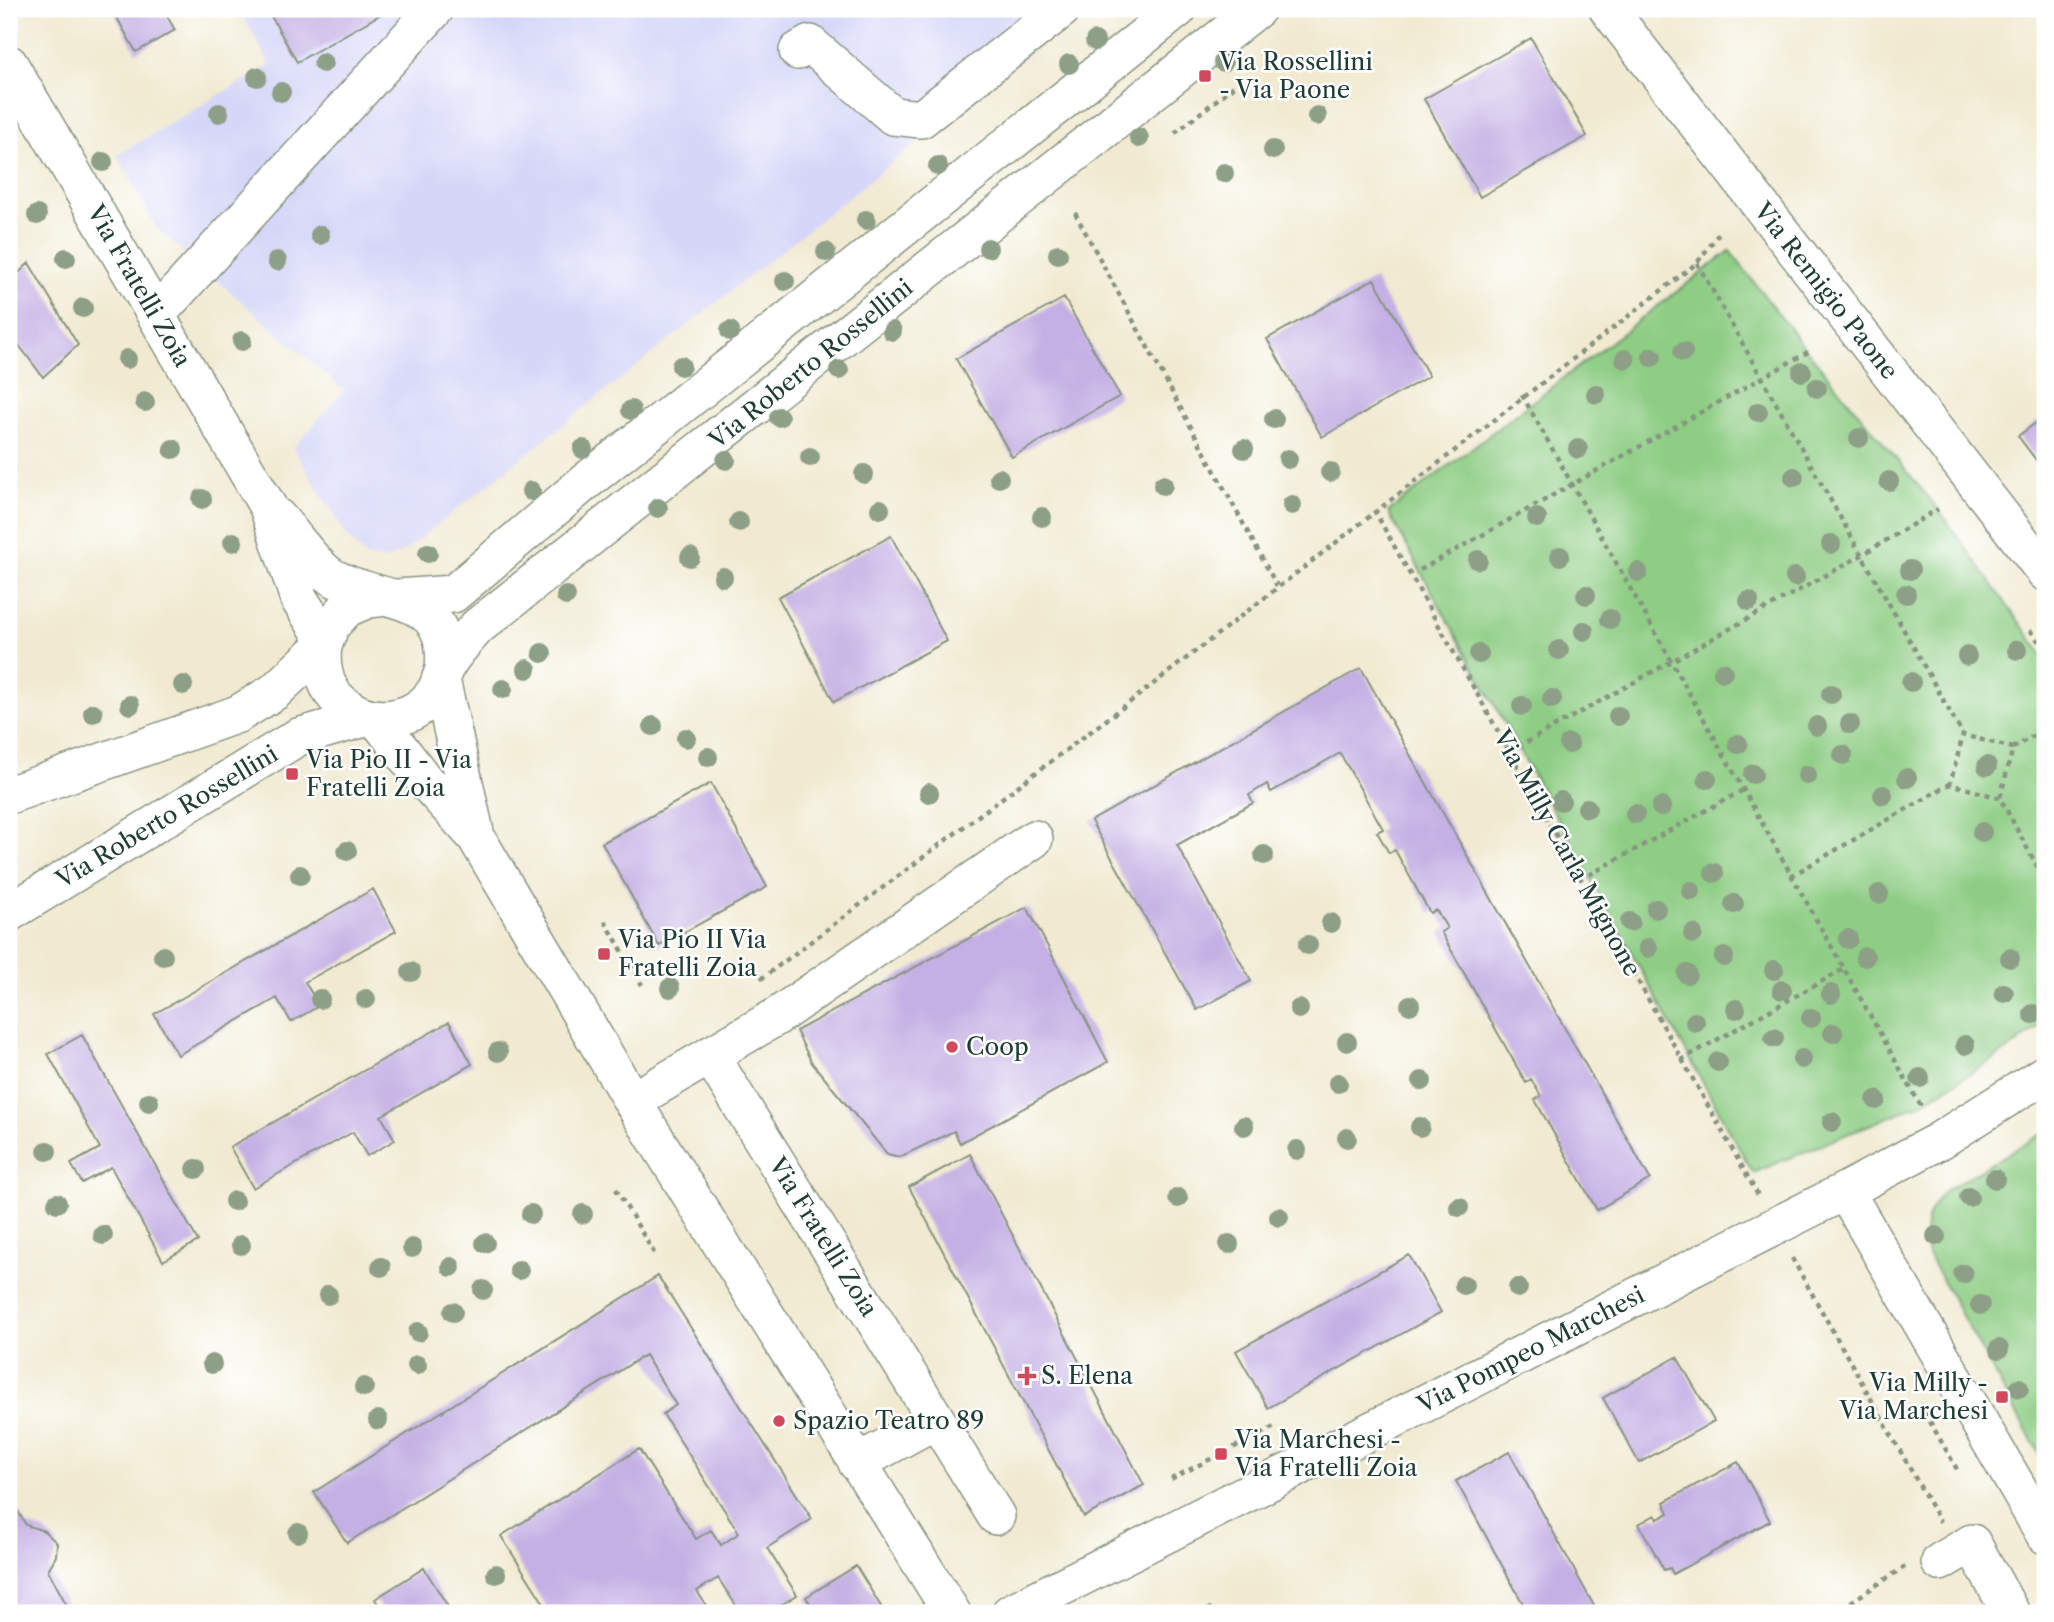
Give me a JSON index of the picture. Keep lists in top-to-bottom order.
{
  "streets": {
    "street": [
      "Via Fratelli Zoia",
      "Via Remigio Paone",
      "Via Roberto Rossellini",
      "Via Pompeo Marchesi"
    ],
    "path": ["Via Milly Carla Mignone"]
  },
  "crossings": [
    ["Via Fratelli Zoia", "Via Roberto Rossellini"]
  ],
  "places": {
    "transit": [
      "Via Rossellini - Via Paone",
      "Via Pio II - Via Fratelli Zoia",
      "Via Pio II Via Fratelli Zoia",
      "Via Milly - Via Marchesi",
      "Via Marchesi - Via Fratelli Zoia"
    ],
    "other": ["Coop", "Spazio Teatro 89"],
    "health": ["S. Elena"]
  }
}
